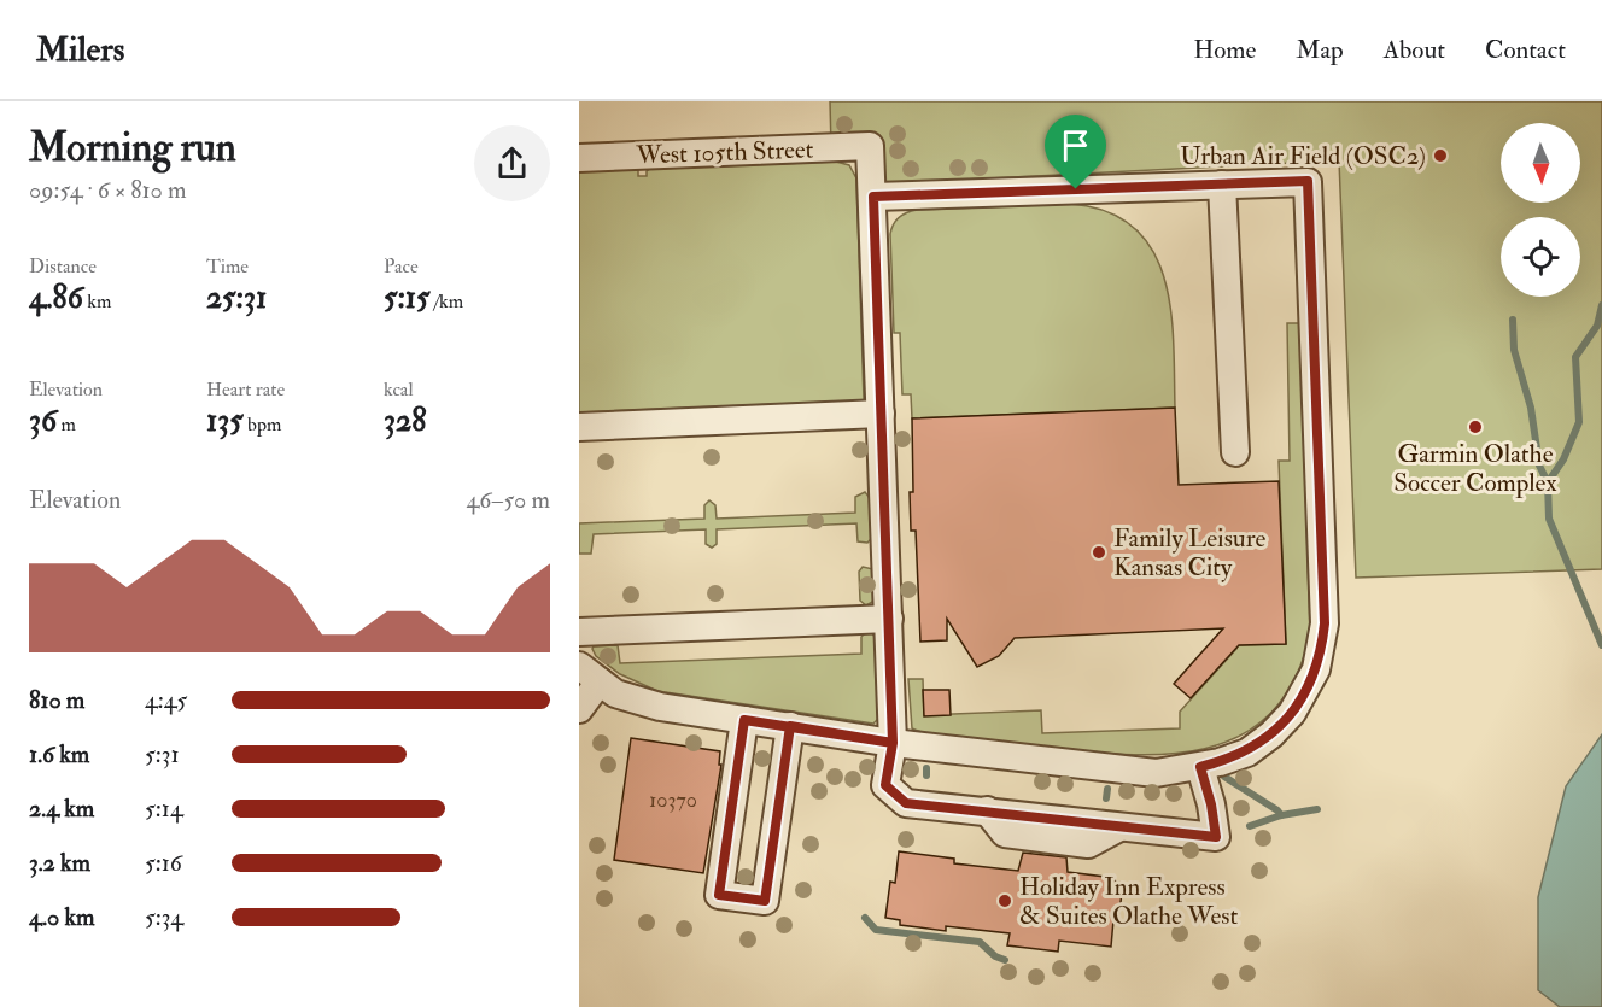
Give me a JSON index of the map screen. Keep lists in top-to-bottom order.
{
  "streets": {
    "lane": ["West 105th Street"]
  },
  "places": [
    "Urban Air Field (OSC2)",
    "Garmin Olathe Soccer Complex",
    "Family Leisure Kansas City",
    "Holiday Inn Express & Suites Olathe West"
  ],
  "house_numbers": ["10370"],
  "north": "bottom",
  "page": {
    "header": "Milers",
    "nav": [
      "Home",
      "Map",
      "About",
      "Contact"
    ],
    "heading": ["Morning run", "09:54 · 6 × 810 m"],
    "stats": [
      ["Distance", "4.86 km"],
      ["Time", "25:31"],
      ["Pace", "5:15 /km"],
      ["Elevation", "36 m"],
      ["Heart rate", "135 bpm"],
      ["kcal", "328"]
    ],
    "chart": ["Elevation", "46–50 m"],
    "list": [
      {
        "name": "810 m",
        "note": "4:45"
      },
      {
        "name": "1.6 km",
        "note": "5:31"
      },
      {
        "name": "2.4 km",
        "note": "5:14"
      },
      {
        "name": "3.2 km",
        "note": "5:16"
      },
      {
        "name": "4.0 km",
        "note": "5:34"
      }
    ]
  }
}
